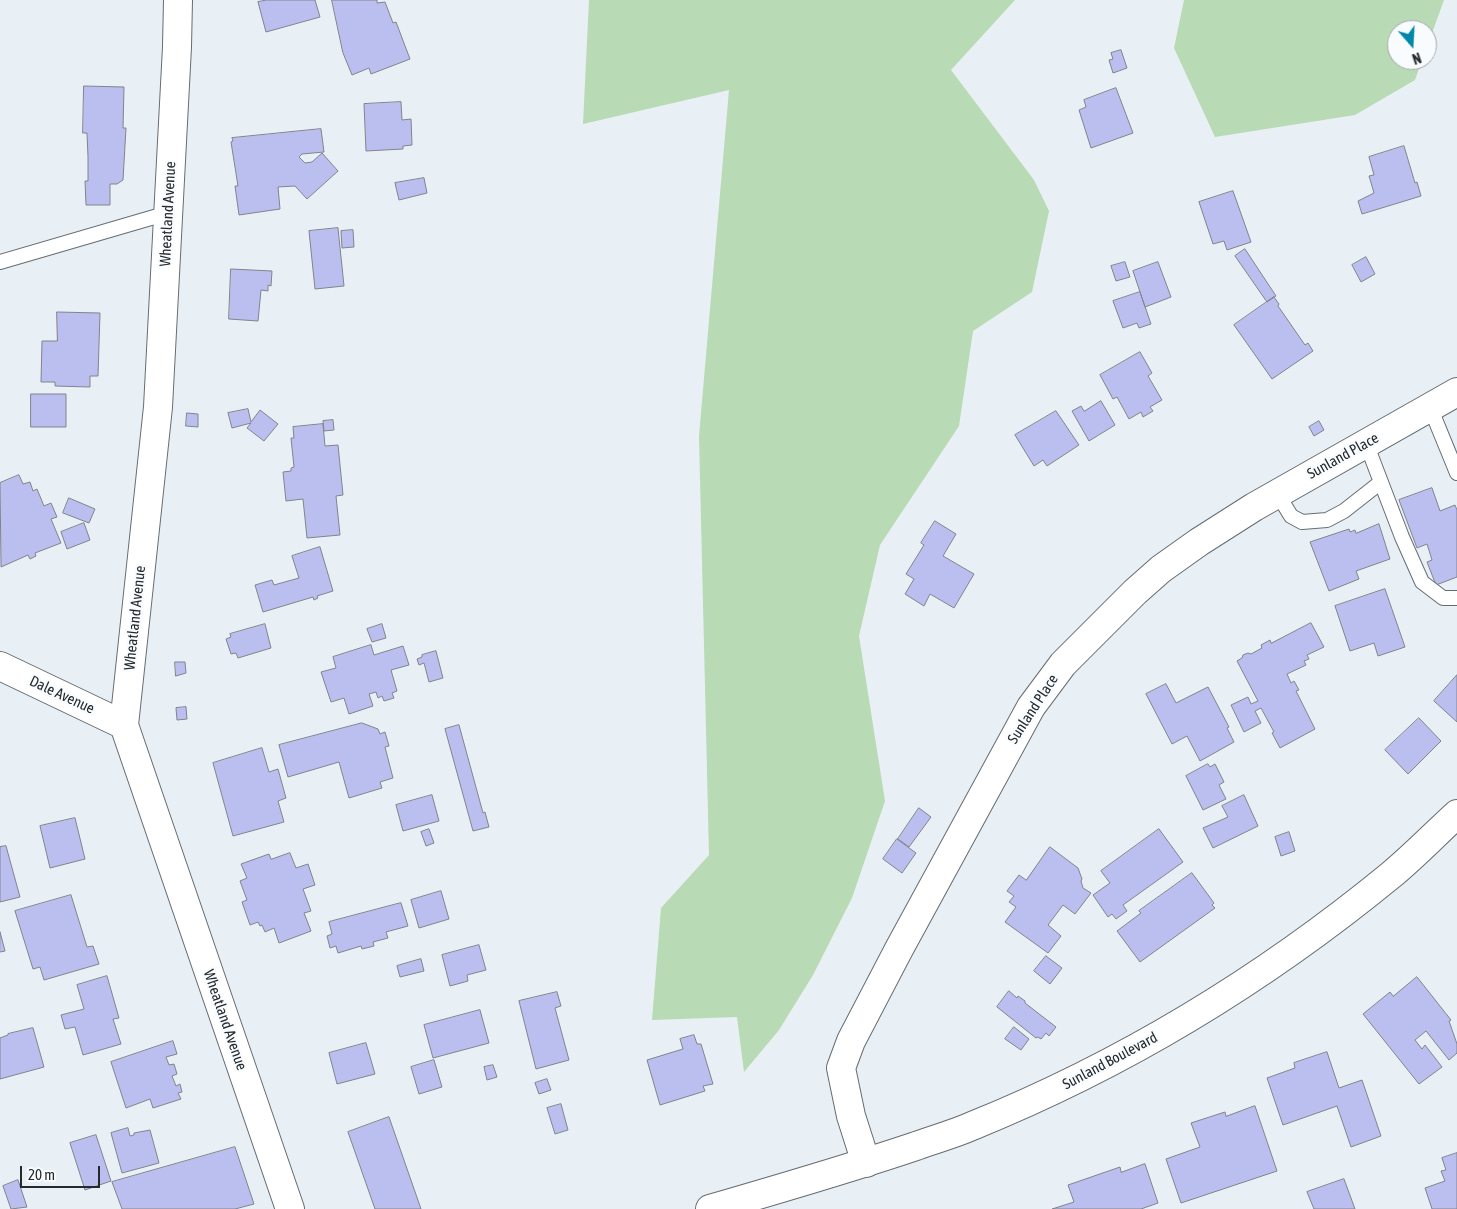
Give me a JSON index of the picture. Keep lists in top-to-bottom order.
{
  "streets": {
    "street": [
      "Wheatland Avenue",
      "Sunland Place",
      "Dale Avenue",
      "Sunland Boulevard"
    ]
  },
  "crossings": [
    ["Wheatland Avenue", "Dale Avenue"],
    ["Sunland Place", "Sunland Boulevard"]
  ],
  "scale_bar": "20 m",
  "north": "bottom"
}
